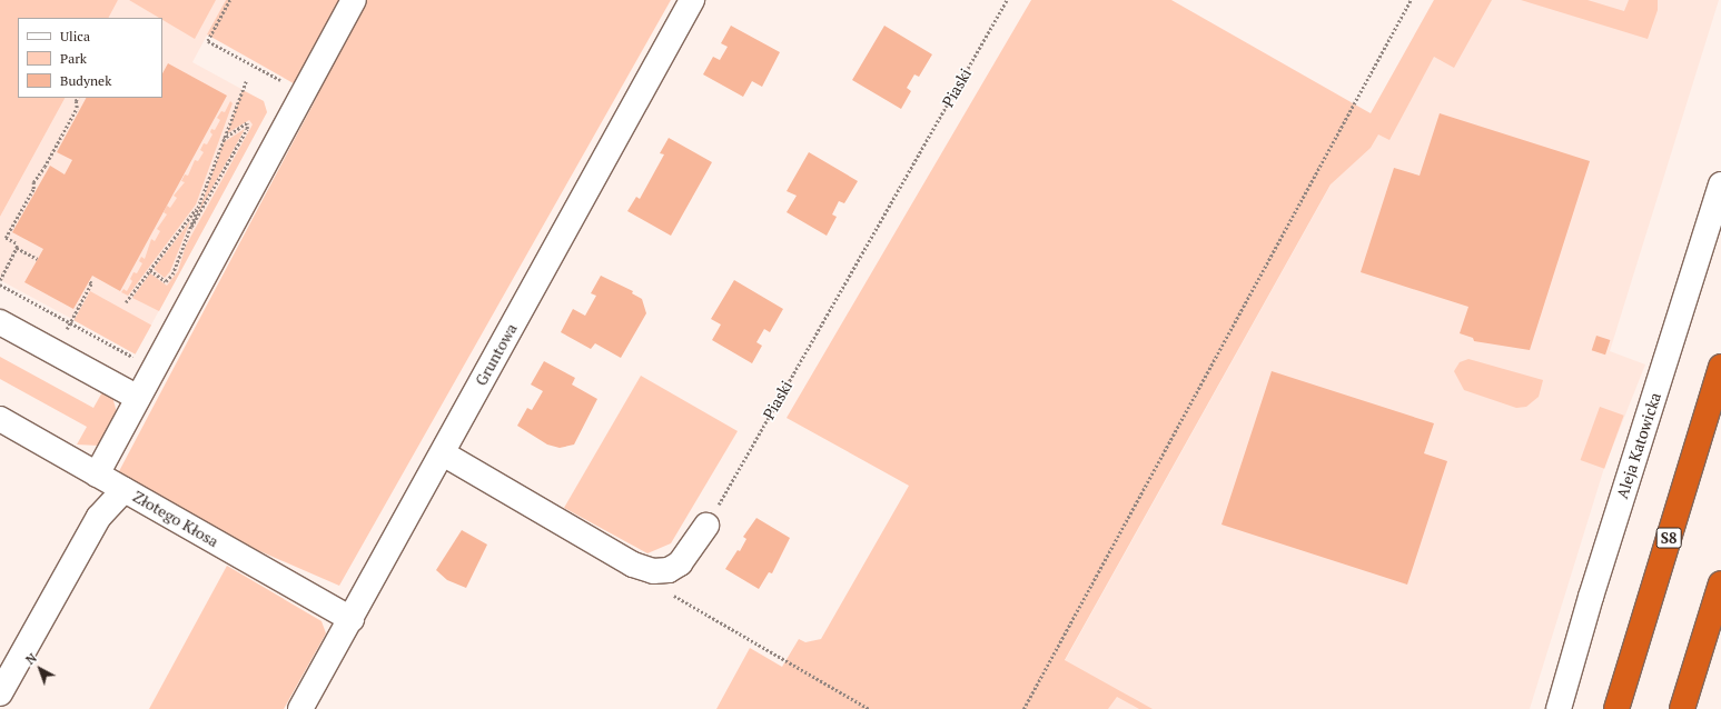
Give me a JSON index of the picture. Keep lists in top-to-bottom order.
{
  "streets": {
    "highway": ["S8"],
    "street": ["Gruntowa", "Aleja Katowicka", "Złotego Kłosa"],
    "path": ["Piaski"]
  },
  "crossings": [
    ["Gruntowa", "Złotego Kłosa"]
  ],
  "legend": ["Ulica", "Park", "Budynek"],
  "north": "top left"
}
